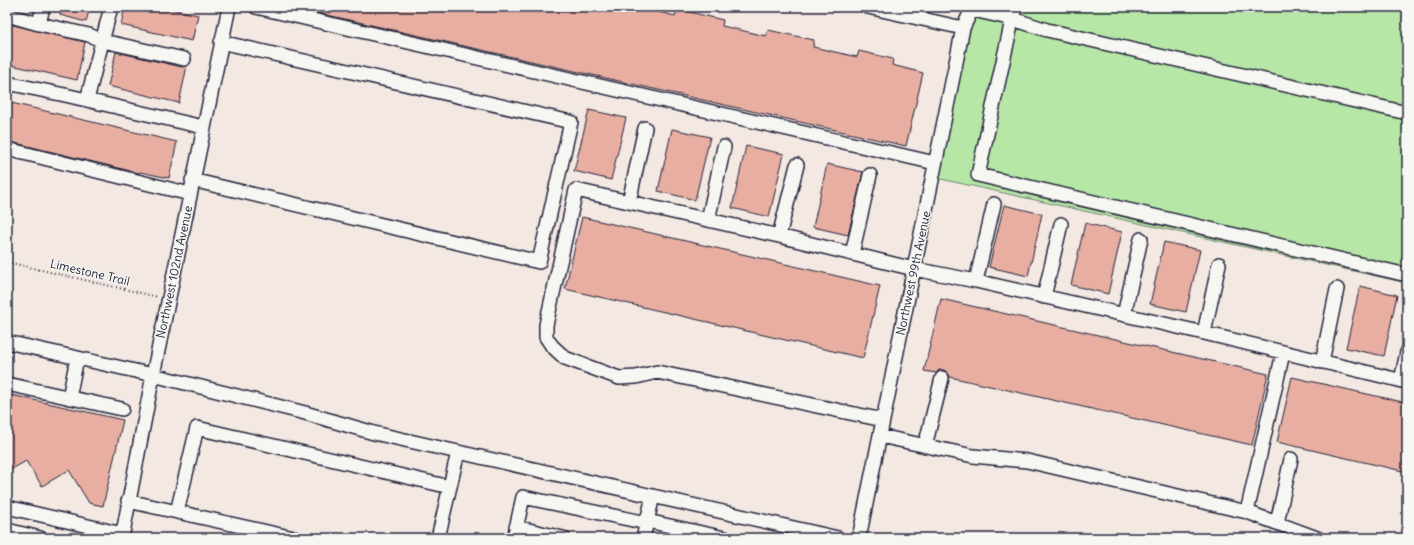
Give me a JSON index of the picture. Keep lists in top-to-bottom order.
{
  "streets": {
    "street": ["Northwest 102nd Avenue", "Northwest 99th Avenue"],
    "path": ["Limestone Trail"]
  },
  "crossings": [
    ["Limestone Trail", "Northwest 102nd Avenue"]
  ]
}
